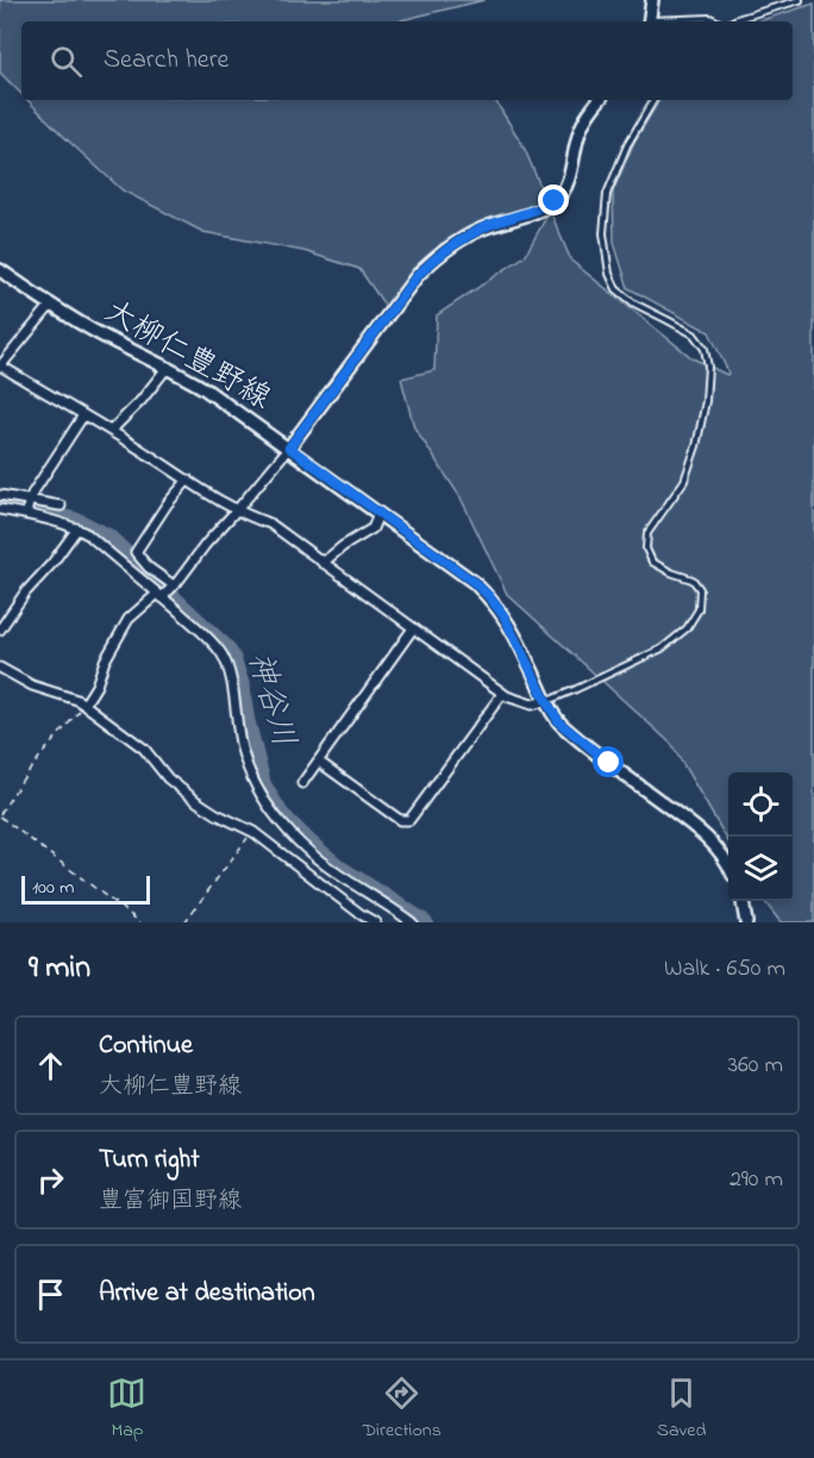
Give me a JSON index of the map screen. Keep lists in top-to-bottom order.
{
  "streets": {
    "main road": ["大柳仁豊野線"]
  },
  "water": ["神谷川"],
  "scale_bar": "100 m",
  "page": {
    "search": "Search here",
    "scale": "100 m",
    "heading": ["9 min", "Walk · 650 m"],
    "list": [
      ["Continue", "大柳仁豊野線", "360 m"],
      ["Turn right", "豊富御国野線", "290 m"],
      "Arrive at destination"
    ],
    "nav": ["Map", "Directions", "Saved"]
  }
}
